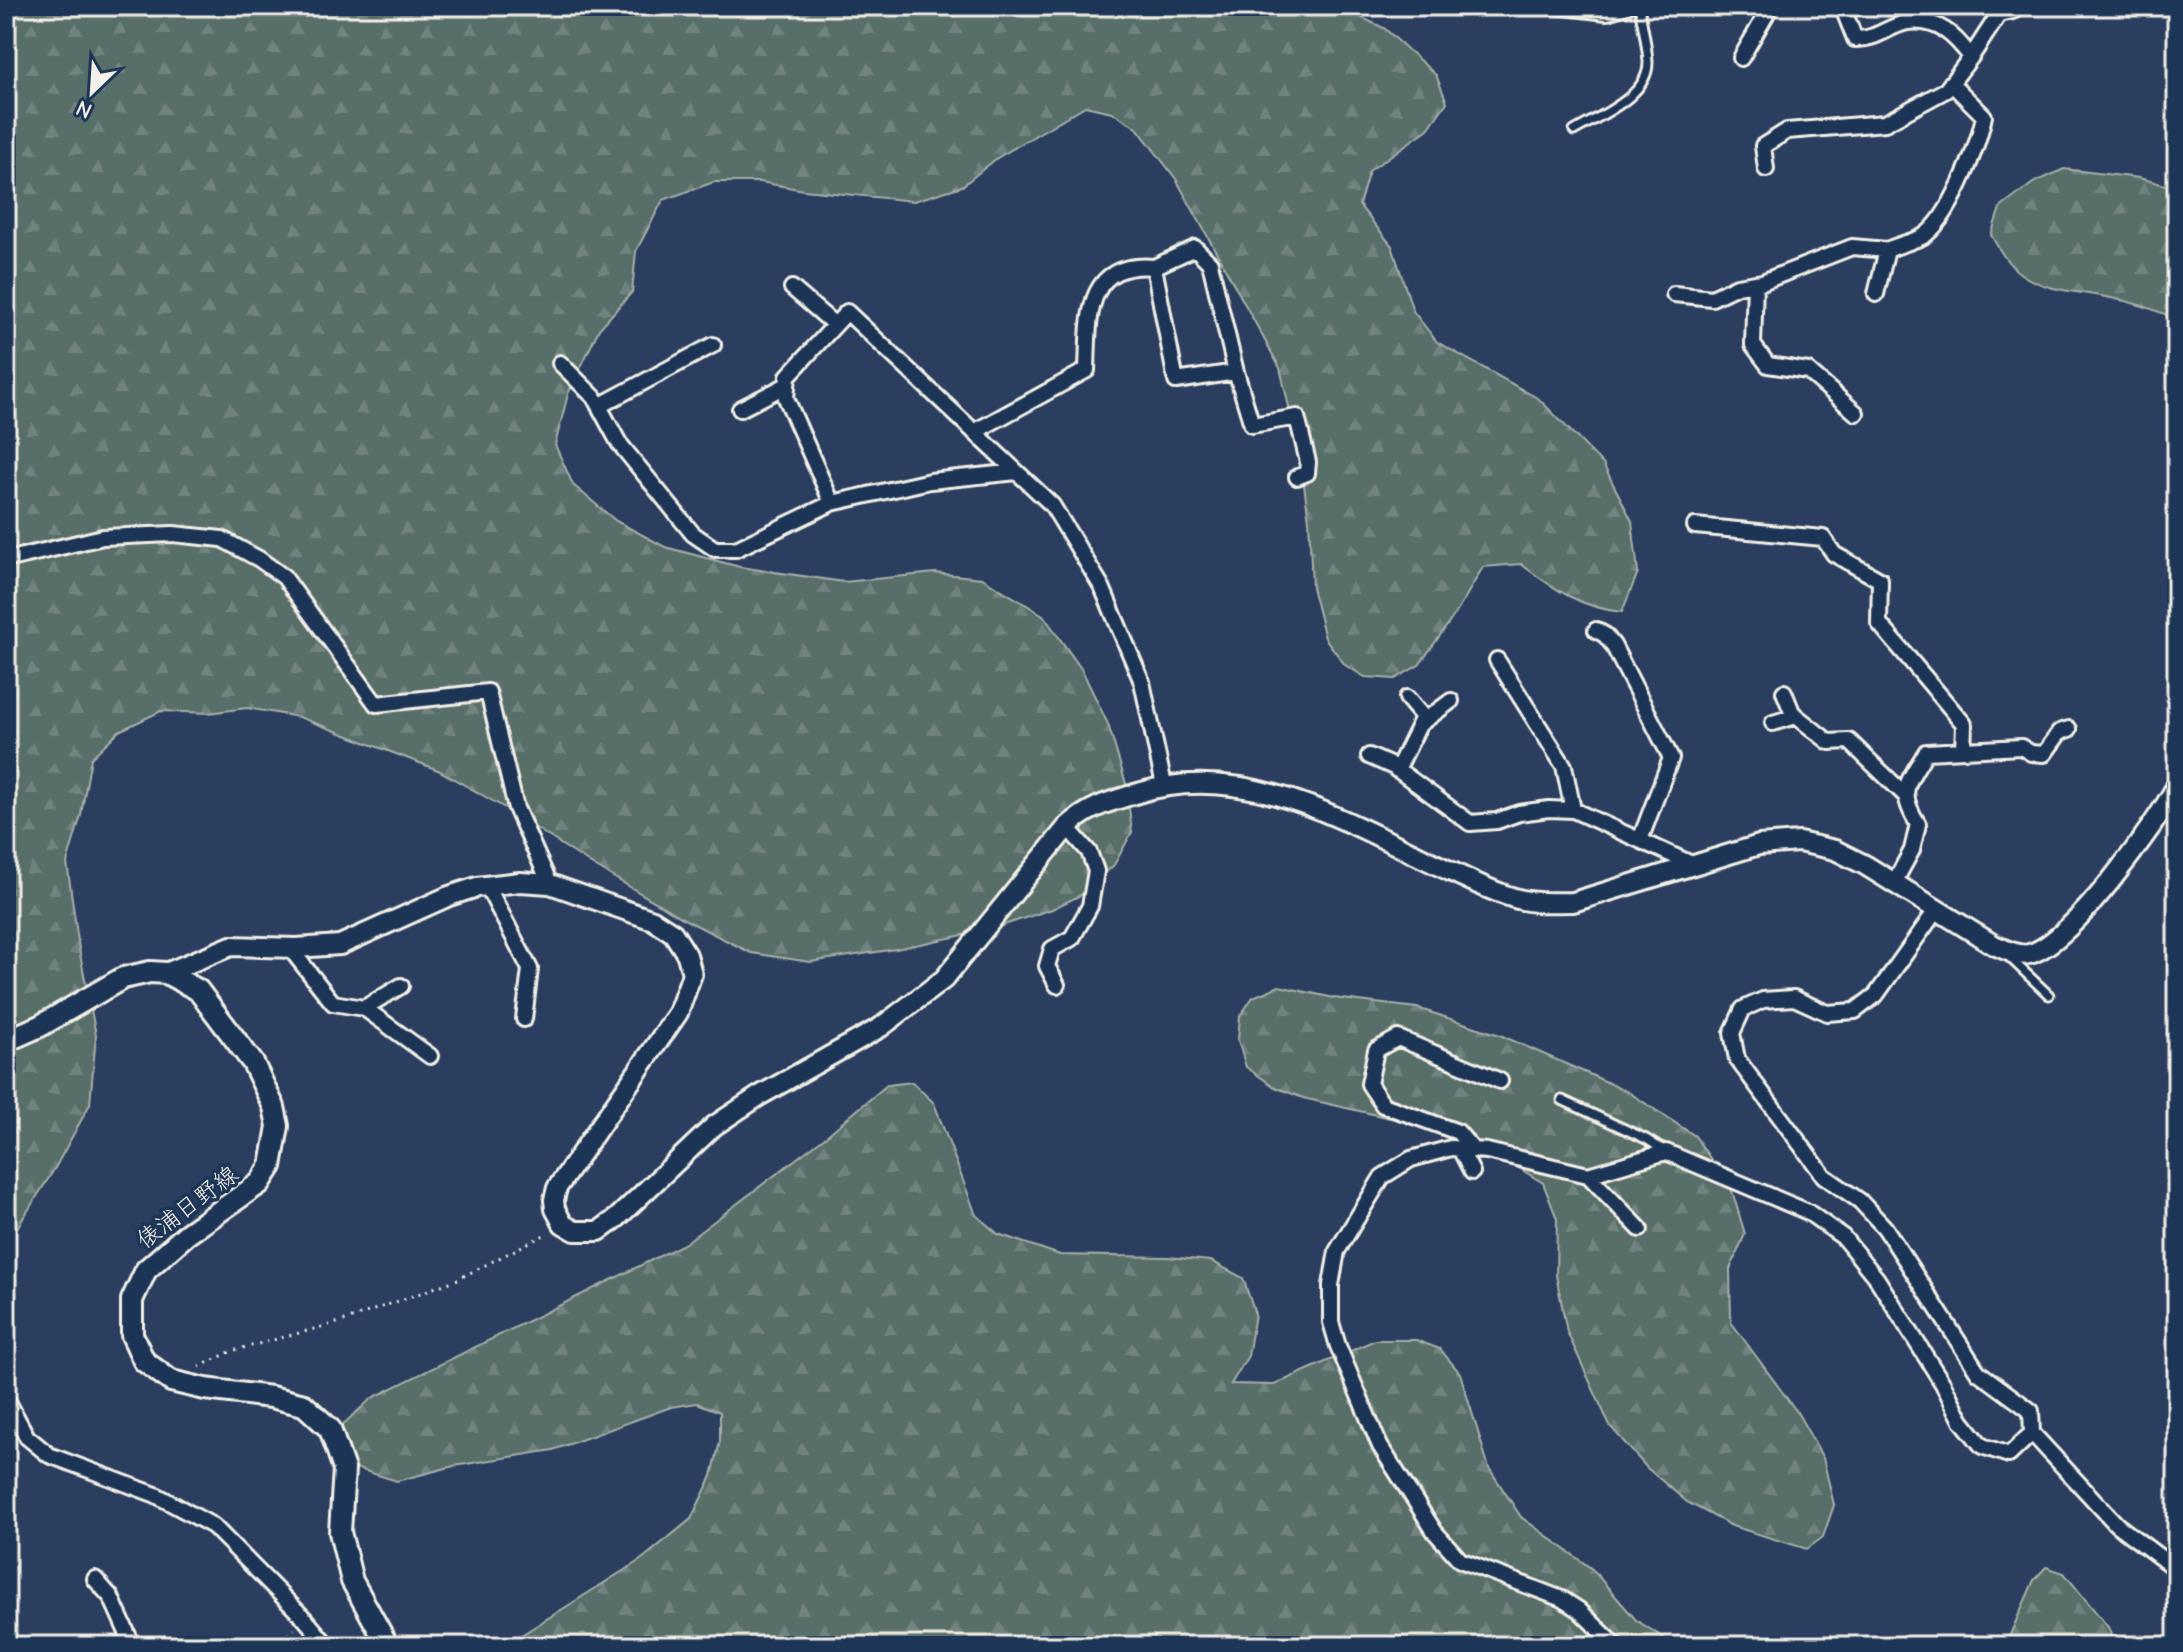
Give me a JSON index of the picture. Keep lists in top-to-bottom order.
{
  "streets": {
    "main road": ["俵浦日野線"]
  },
  "north": "bottom left"
}
